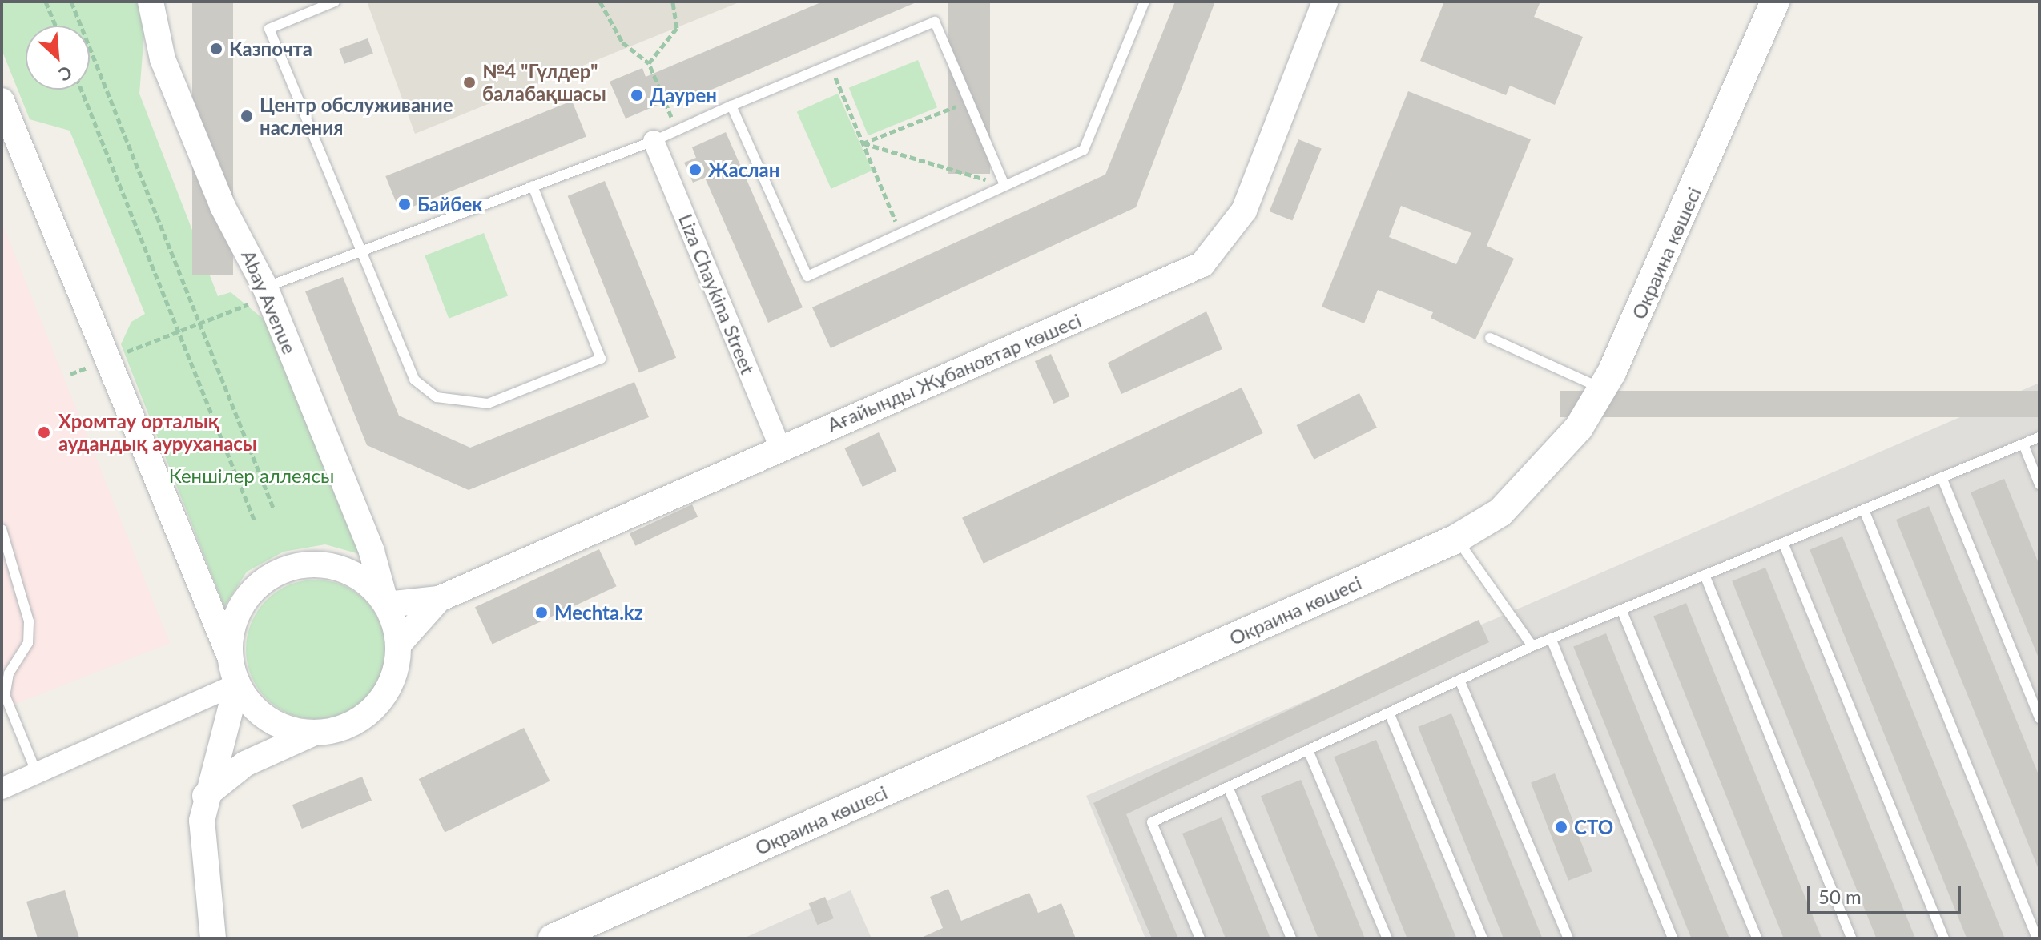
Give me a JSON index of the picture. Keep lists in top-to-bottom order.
{
  "streets": {
    "main road": ["Окраина көшесі"],
    "street": ["Liza Chaykina Street", "Abay Avenue", "Ағайынды Жұбановтар көшесі"]
  },
  "crossings": [
    ["Liza Chaykina Street", "Ағайынды Жұбановтар көшесі"]
  ],
  "parks": ["Кеншілер аллеясы"],
  "places": [
    "Казпочта",
    "№4 \"Гүлдер\" балабақшасы",
    "Даурен",
    "Центр обслуживание насления",
    "Жаслан",
    "Байбек",
    "Хромтау орталық аудандық ауруханасы",
    "Mechta.kz",
    "СТО"
  ],
  "scale_bar": "50 m",
  "north": "bottom right"
}
